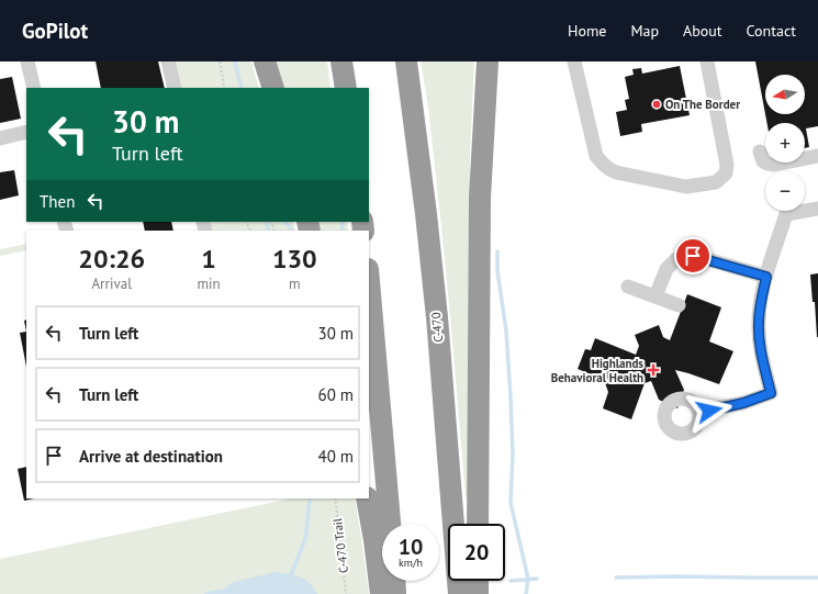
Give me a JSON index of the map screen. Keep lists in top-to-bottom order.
{
  "streets": {
    "highway": ["C-470"],
    "path": ["C-470 Trail"]
  },
  "places": {
    "other": ["On The Border"],
    "health": ["Highlands Behavioral Health"]
  },
  "north": "left",
  "page": {
    "header": "GoPilot",
    "nav": [
      "Home",
      "Map",
      "About",
      "Contact"
    ],
    "map_buttons": ["+", "−"],
    "turn": ["30 m", "Turn left"],
    "then": "Then",
    "eta": [
      "20:26",
      "Arrival",
      "1",
      "min",
      "130",
      "m"
    ],
    "list": [
      {
        "name": "Turn left",
        "value": "30 m"
      },
      {
        "name": "Turn left",
        "value": "60 m"
      },
      {
        "name": "Arrive at destination",
        "value": "40 m"
      }
    ],
    "speed": "10 km/h",
    "limit": "20"
  }
}
